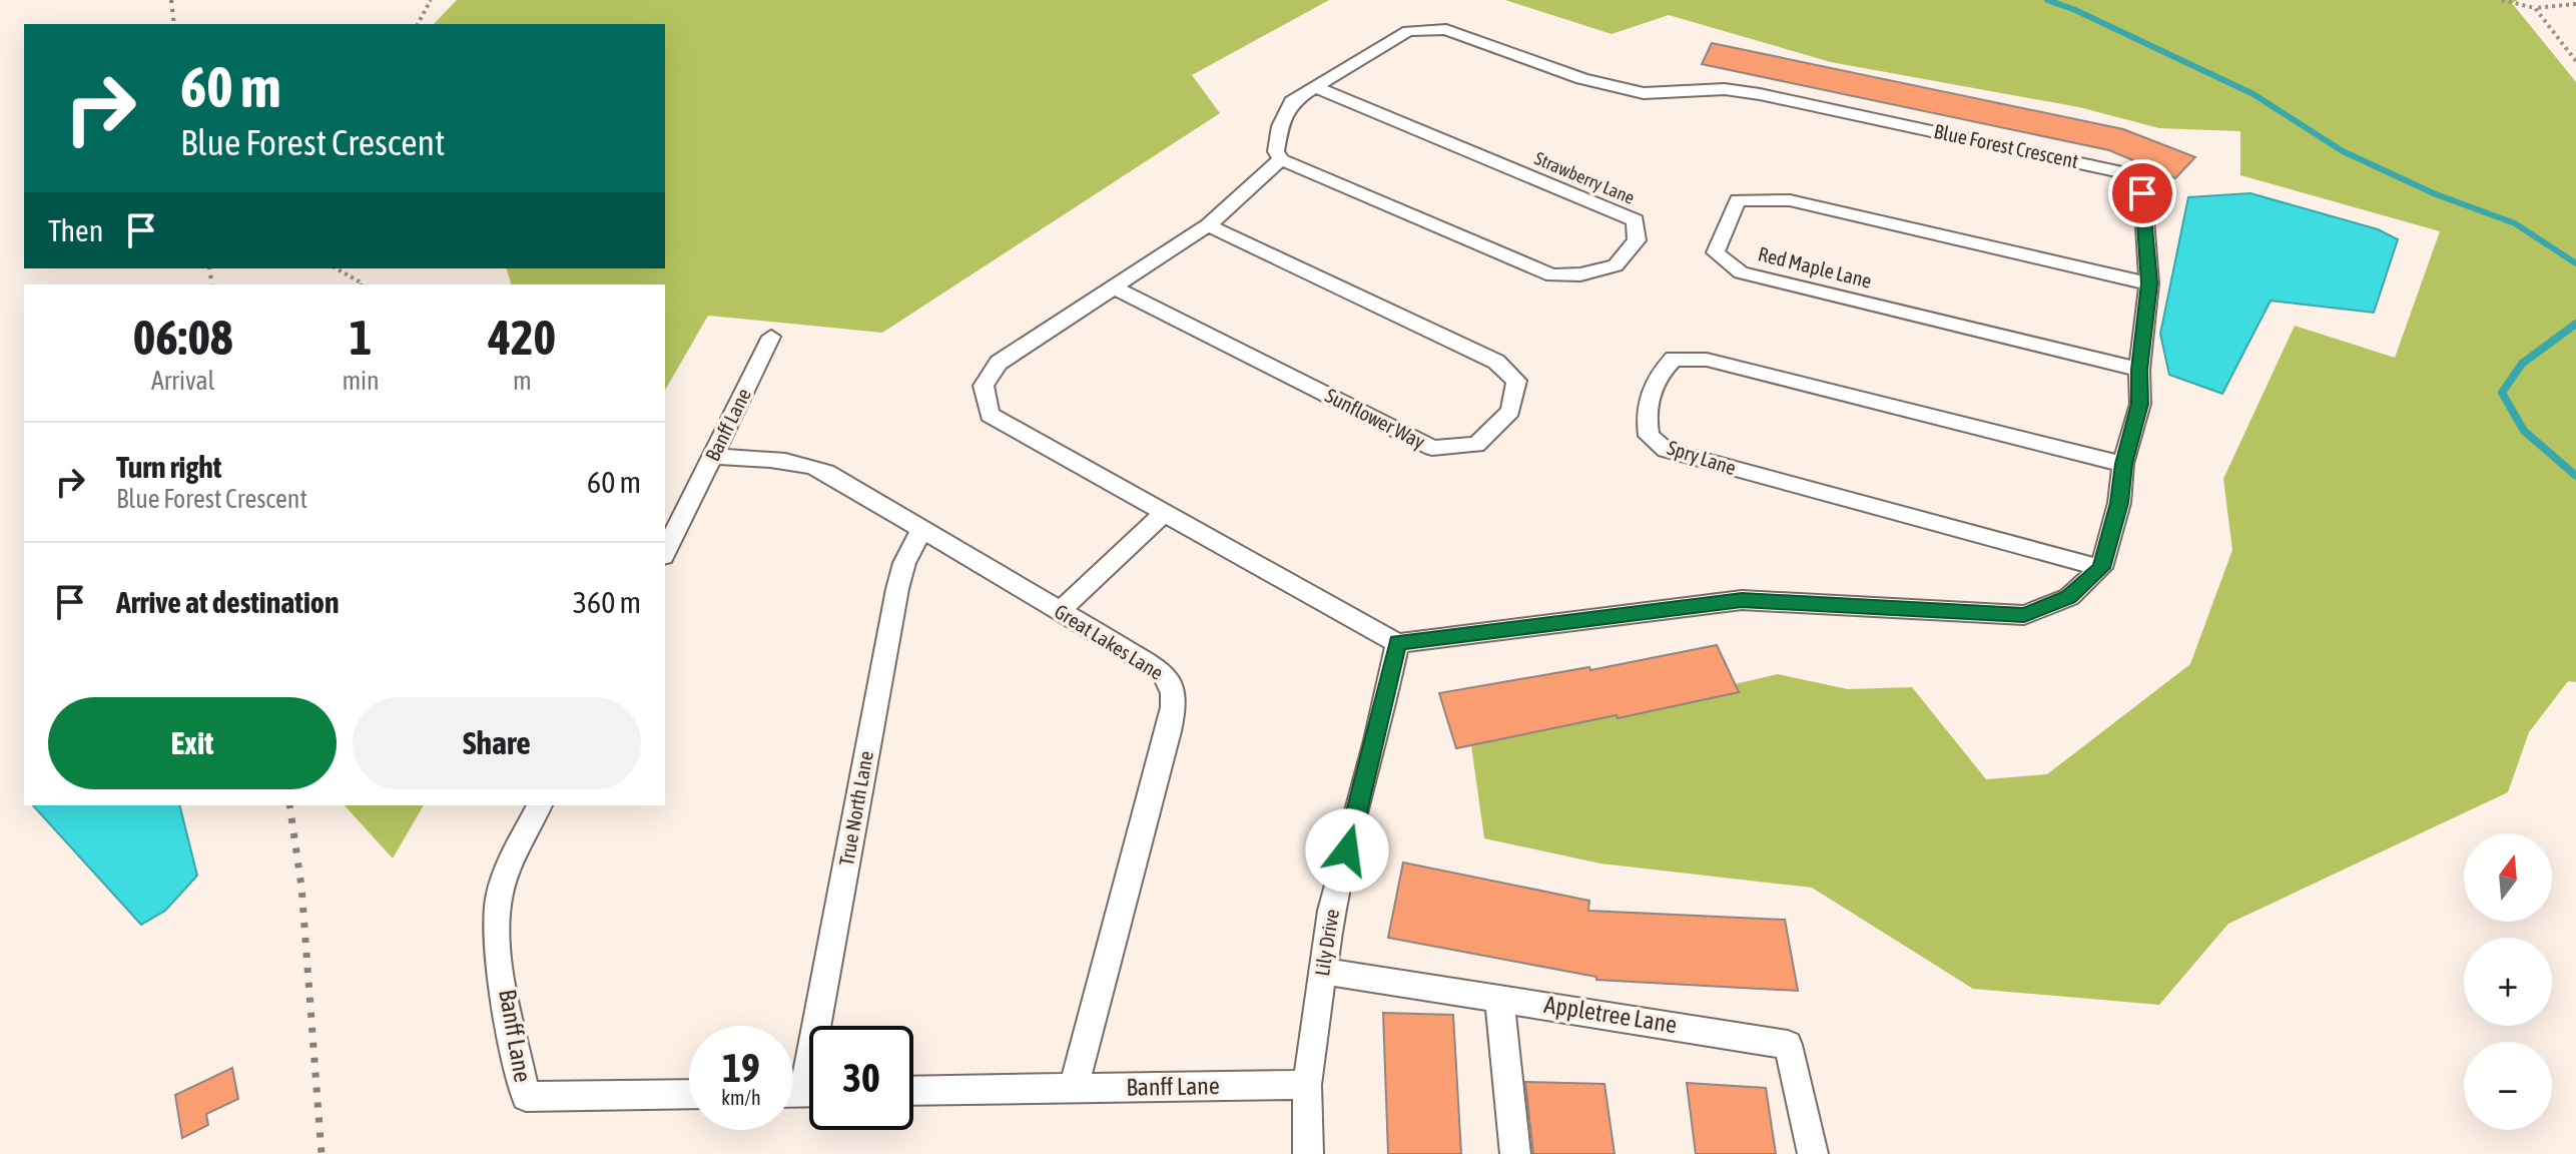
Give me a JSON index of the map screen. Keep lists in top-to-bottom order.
{
  "streets": {
    "street": [
      "Blue Forest Crescent",
      "Strawberry Lane",
      "Red Maple Lane",
      "Sunflower Way",
      "Banff Lane",
      "Spry Lane",
      "Great Lakes Lane",
      "True North Lane",
      "Lily Drive",
      "Appletree Lane"
    ]
  },
  "crossings": [
    ["Blue Forest Crescent", "Strawberry Lane"],
    ["Blue Forest Crescent", "Red Maple Lane"],
    ["Blue Forest Crescent", "Spry Lane"],
    ["Banff Lane", "Great Lakes Lane"],
    ["Banff Lane", "Lily Drive"],
    ["Great Lakes Lane", "True North Lane"],
    ["Lily Drive", "Appletree Lane"]
  ],
  "north": "top",
  "page": {
    "turn": ["60 m", "Blue Forest Crescent"],
    "then": "Then",
    "eta": [
      "06:08",
      "Arrival",
      "1",
      "min",
      "420",
      "m"
    ],
    "list": [
      {
        "name": "Turn right",
        "note": "Blue Forest Crescent",
        "value": "60 m"
      },
      {
        "name": "Arrive at destination",
        "value": "360 m"
      }
    ],
    "buttons": ["Exit", "Share"],
    "map_buttons": ["+", "−"],
    "speed": "19 km/h",
    "limit": "30"
  }
}
